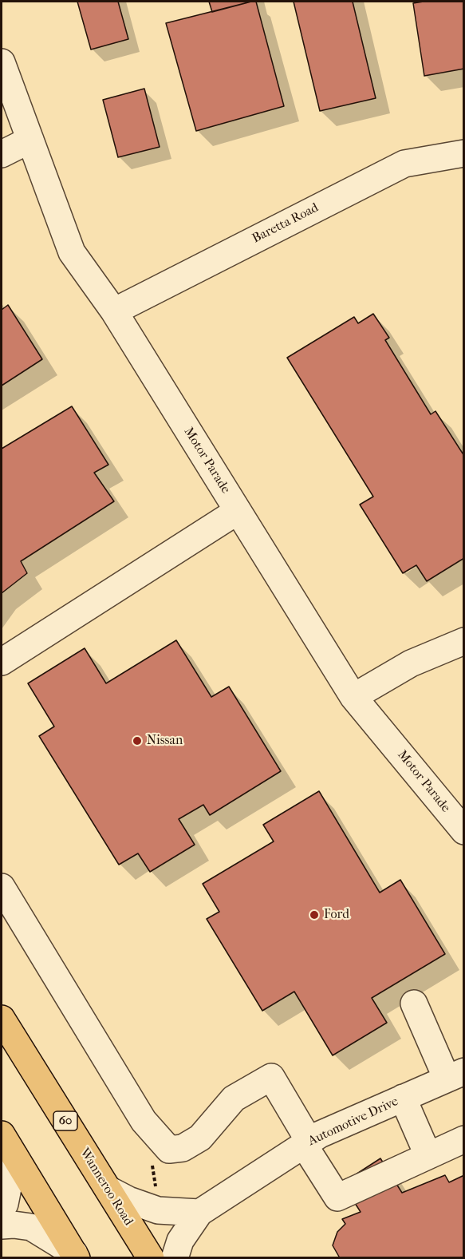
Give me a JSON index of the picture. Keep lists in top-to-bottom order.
{
  "streets": {
    "highway": ["60", "Wanneroo Road"],
    "street": ["Baretta Road", "Motor Parade", "Automotive Drive"]
  },
  "crossings": [
    ["Baretta Road", "Motor Parade"]
  ],
  "places": ["Nissan", "Ford"]
}
